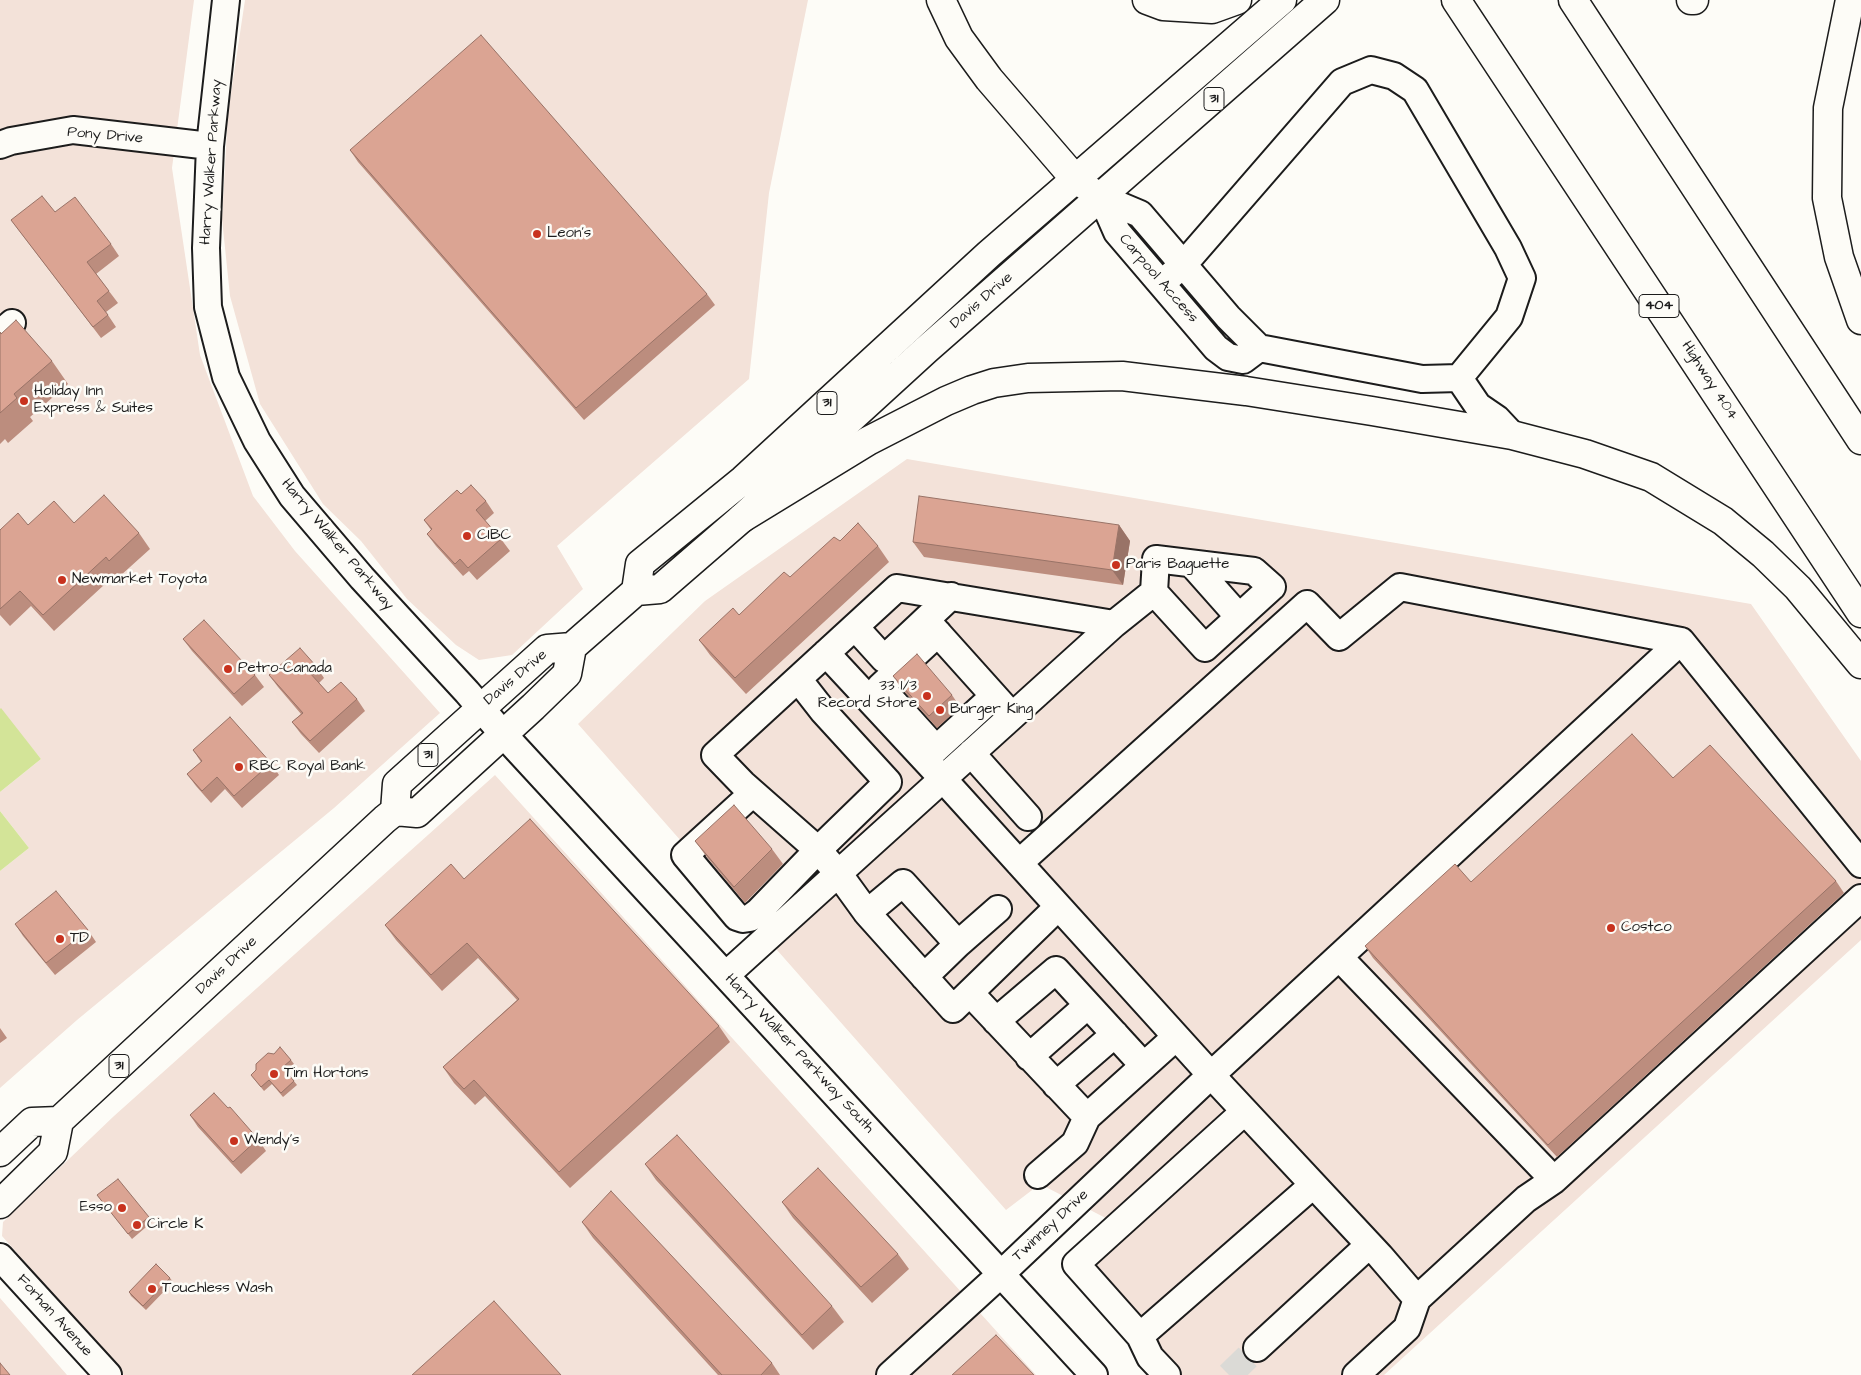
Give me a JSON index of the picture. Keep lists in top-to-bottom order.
{
  "streets": {
    "main road": [
      "31",
      "Davis Drive",
      "404",
      "Highway 404"
    ],
    "street": [
      "Pony Drive",
      "Harry Walker Parkway",
      "Carpool Access",
      "Harry Walker Parkway South",
      "Twinney Drive",
      "Forhan Avenue"
    ]
  },
  "crossings": [
    ["Pony Drive", "Harry Walker Parkway"],
    ["Harry Walker Parkway", "Davis Drive"],
    ["Harry Walker Parkway", "Harry Walker Parkway South"],
    ["Carpool Access", "Davis Drive"],
    ["Davis Drive", "Harry Walker Parkway South"],
    ["Harry Walker Parkway South", "Twinney Drive"]
  ],
  "places": [
    "Leon's",
    "Holiday Inn Express & Suites",
    "CIBC",
    "Paris Baguette",
    "Newmarket Toyota",
    "Petro-Canada",
    "33 1/3 Record Store",
    "Burger King",
    "RBC Royal Bank",
    "Costco",
    "TD",
    "Tim Hortons",
    "Wendy's",
    "Esso",
    "Circle K",
    "Touchless Wash"
  ]
}
